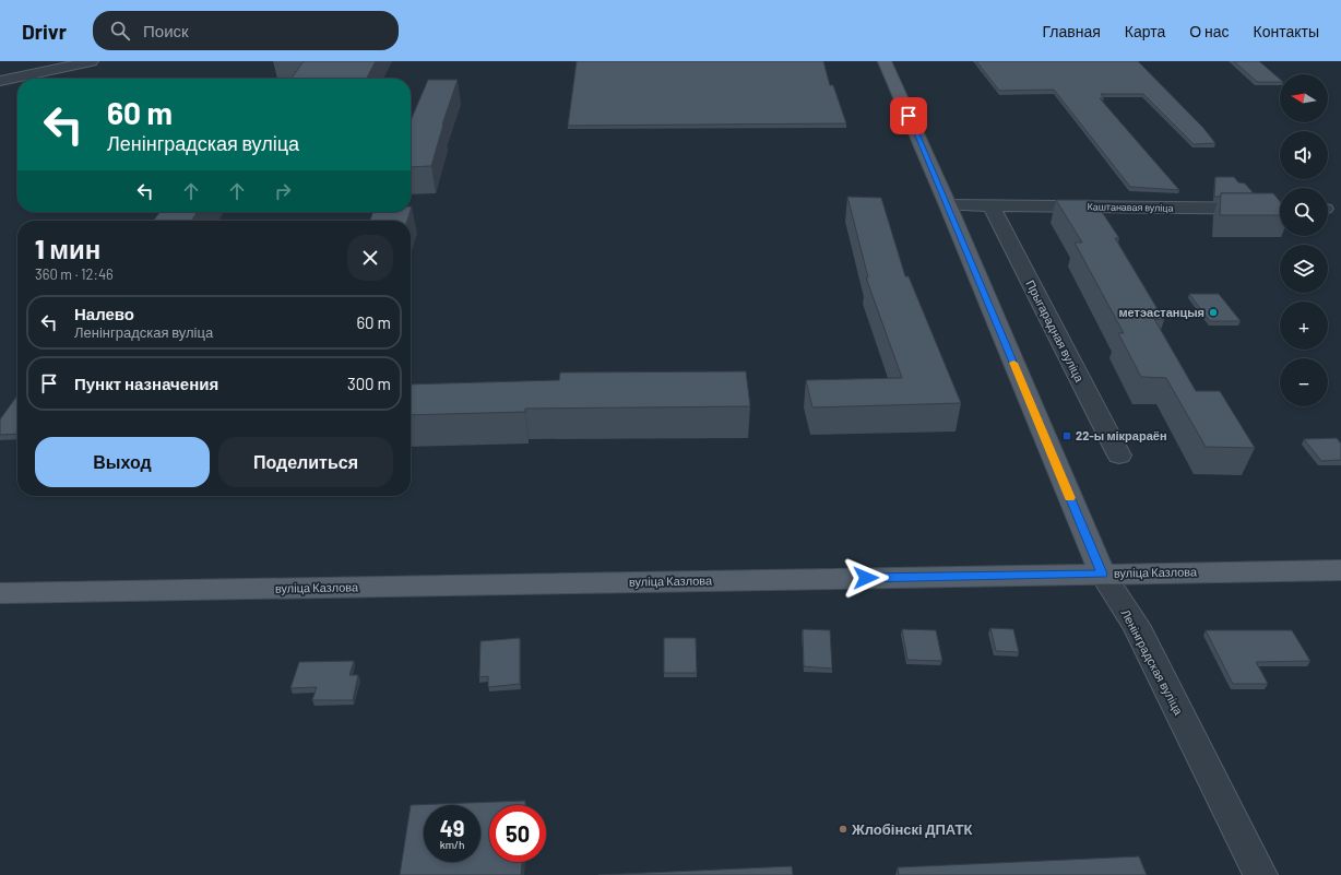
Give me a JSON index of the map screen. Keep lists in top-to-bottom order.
{
  "streets": {
    "main road": ["вуліца Казлова", "Ленінградская вуліца"],
    "street": ["Каштанавая вуліца", "Прыгарадная вуліца"]
  },
  "crossings": [
    ["Каштанавая вуліца", "Прыгарадная вуліца"],
    ["Каштанавая вуліца", "Ленінградская вуліца"],
    ["вуліца Казлова", "Ленінградская вуліца"]
  ],
  "places": {
    "other": ["метэастанцыя", "Жлобінскі ДПАТК"],
    "transit": ["22-ы мікрараён"]
  },
  "north": "left",
  "page": {
    "header": "Drivr",
    "search": "Поиск",
    "nav": [
      "Главная",
      "Карта",
      "О нас",
      "Контакты"
    ],
    "map_buttons": ["+", "−"],
    "turn": ["60 m", "Ленінградская вуліца"],
    "heading": ["1 мин", "360 m · 12:46"],
    "list": [
      {
        "name": "Налево",
        "note": "Ленінградская вуліца",
        "value": "60 m"
      },
      {
        "name": "Пункт назначения",
        "value": "300 m"
      }
    ],
    "buttons": ["Выход", "Поделиться"],
    "speed": "49 km/h",
    "limit": "50"
  }
}
